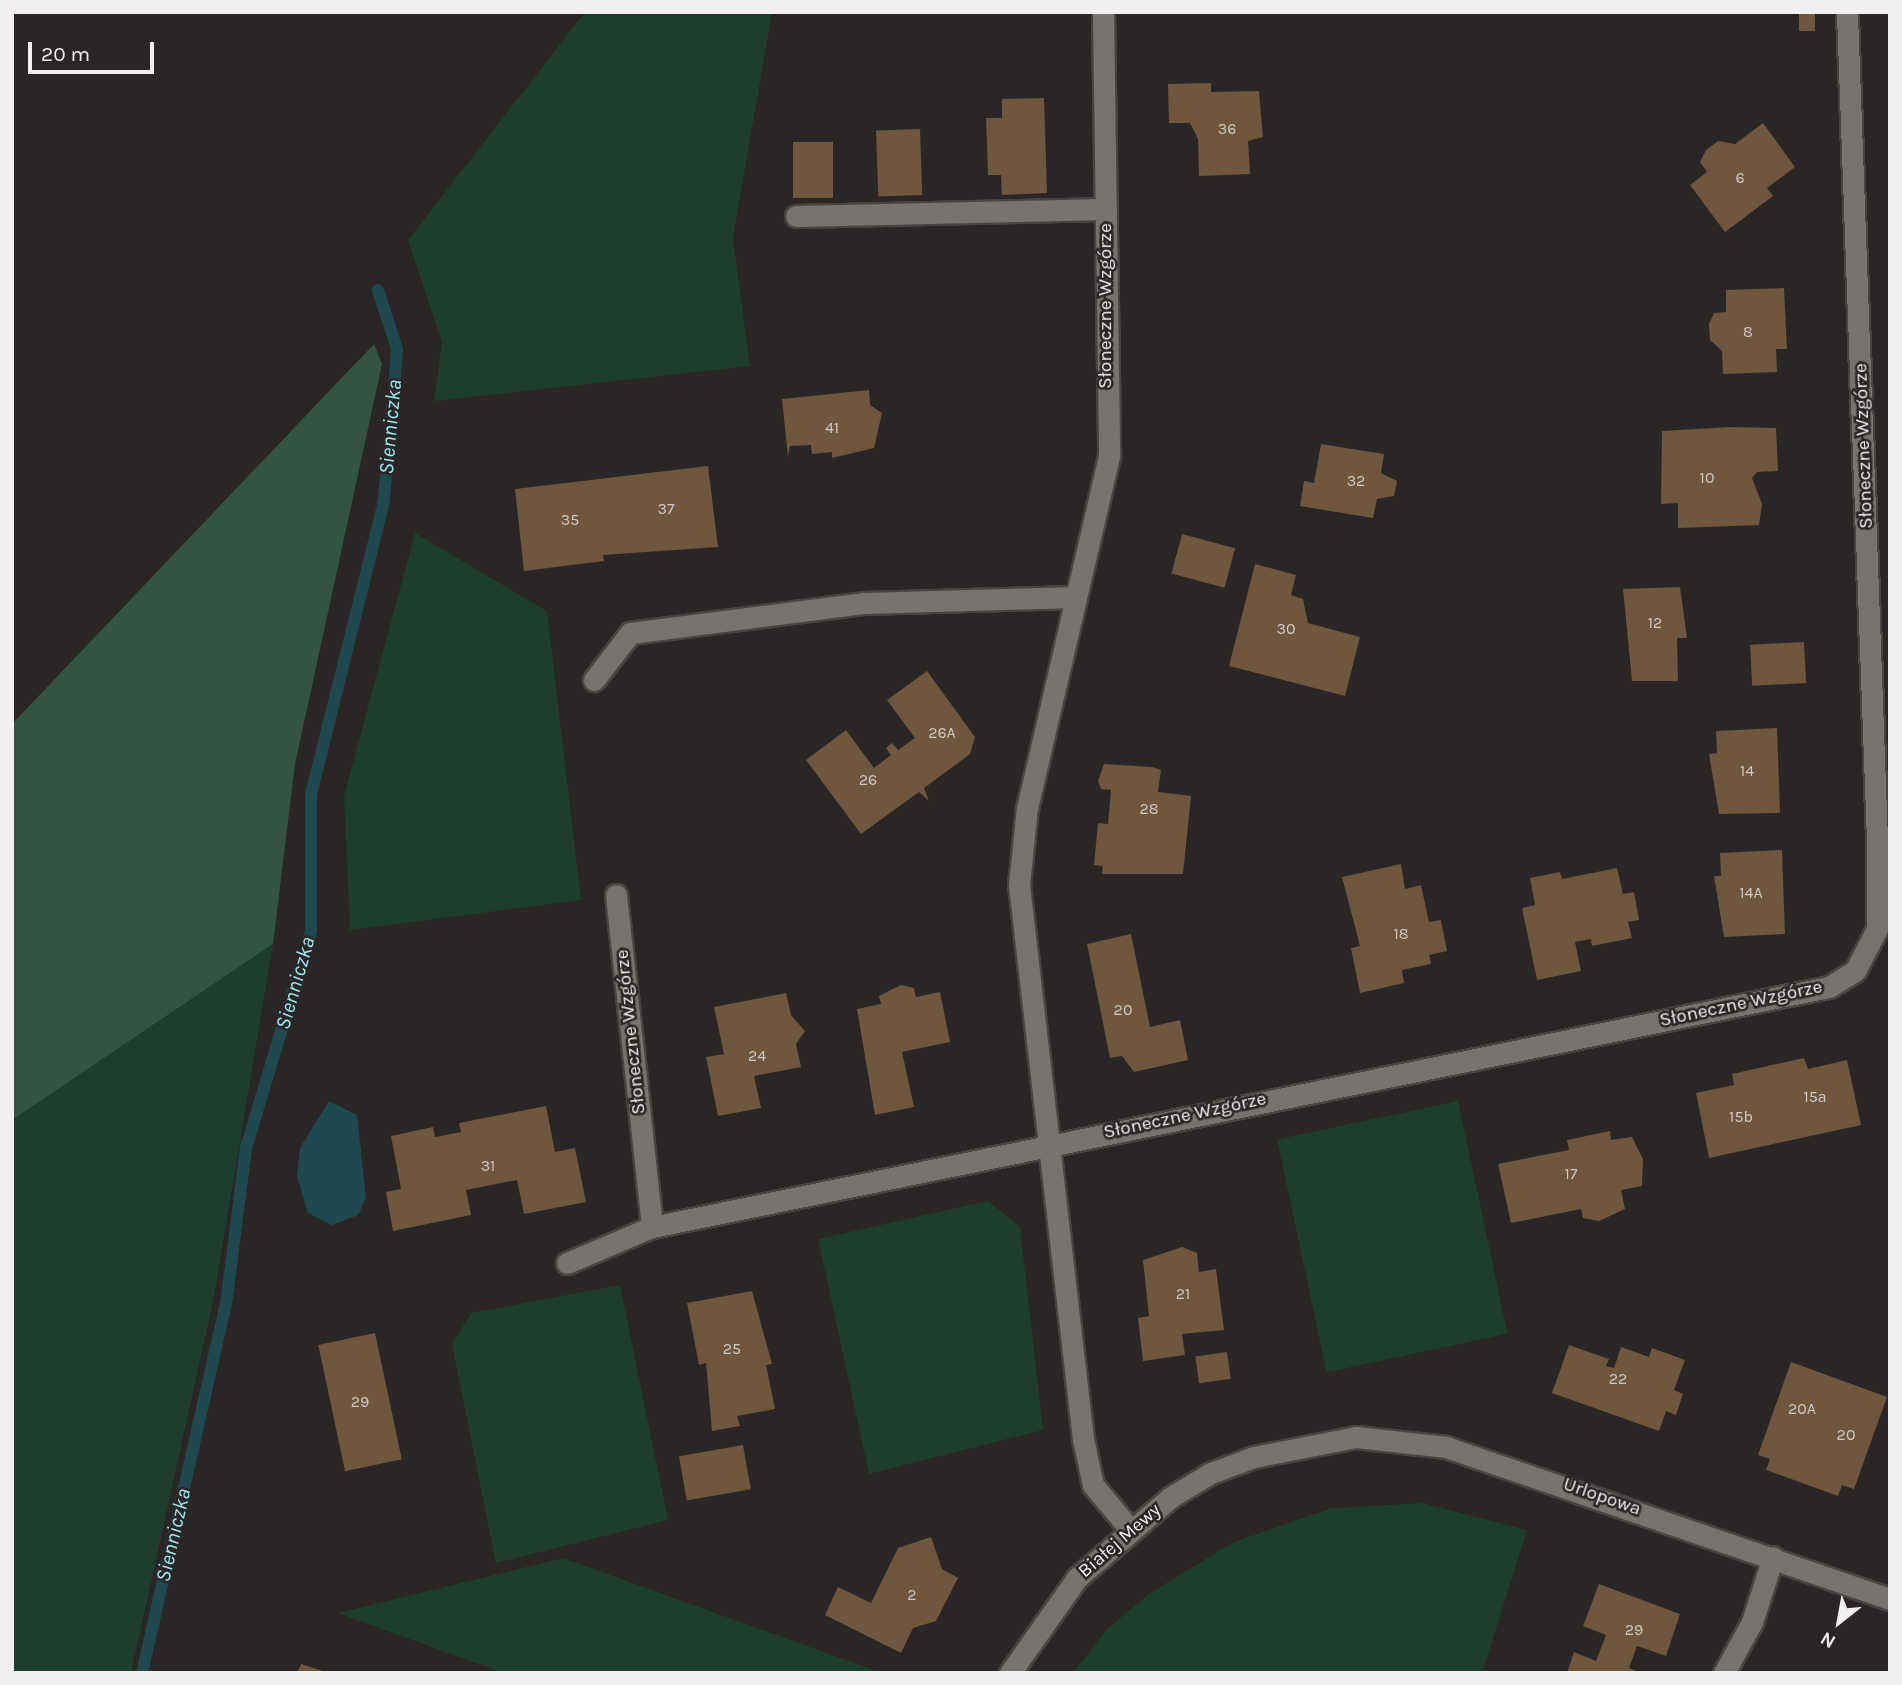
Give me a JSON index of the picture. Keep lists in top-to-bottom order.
{
  "streets": {
    "street": ["Słoneczne Wzgórze", "Urlopowa", "Białej Mewy"]
  },
  "crossings": [
    ["Słoneczne Wzgórze", "Białej Mewy"],
    ["Urlopowa", "Białej Mewy"]
  ],
  "water": ["Sienniczka"],
  "house_numbers": [
    "36",
    "6",
    "8",
    "41",
    "10",
    "32",
    "37",
    "35",
    "12",
    "30",
    "26A",
    "14",
    "26",
    "28",
    "14A",
    "18",
    "20",
    "24",
    "15a",
    "15b",
    "31",
    "17",
    "21",
    "25",
    "22",
    "29",
    "20A",
    "20",
    "2",
    "29"
  ],
  "scale_bar": "20 m",
  "north": "bottom left"
}
